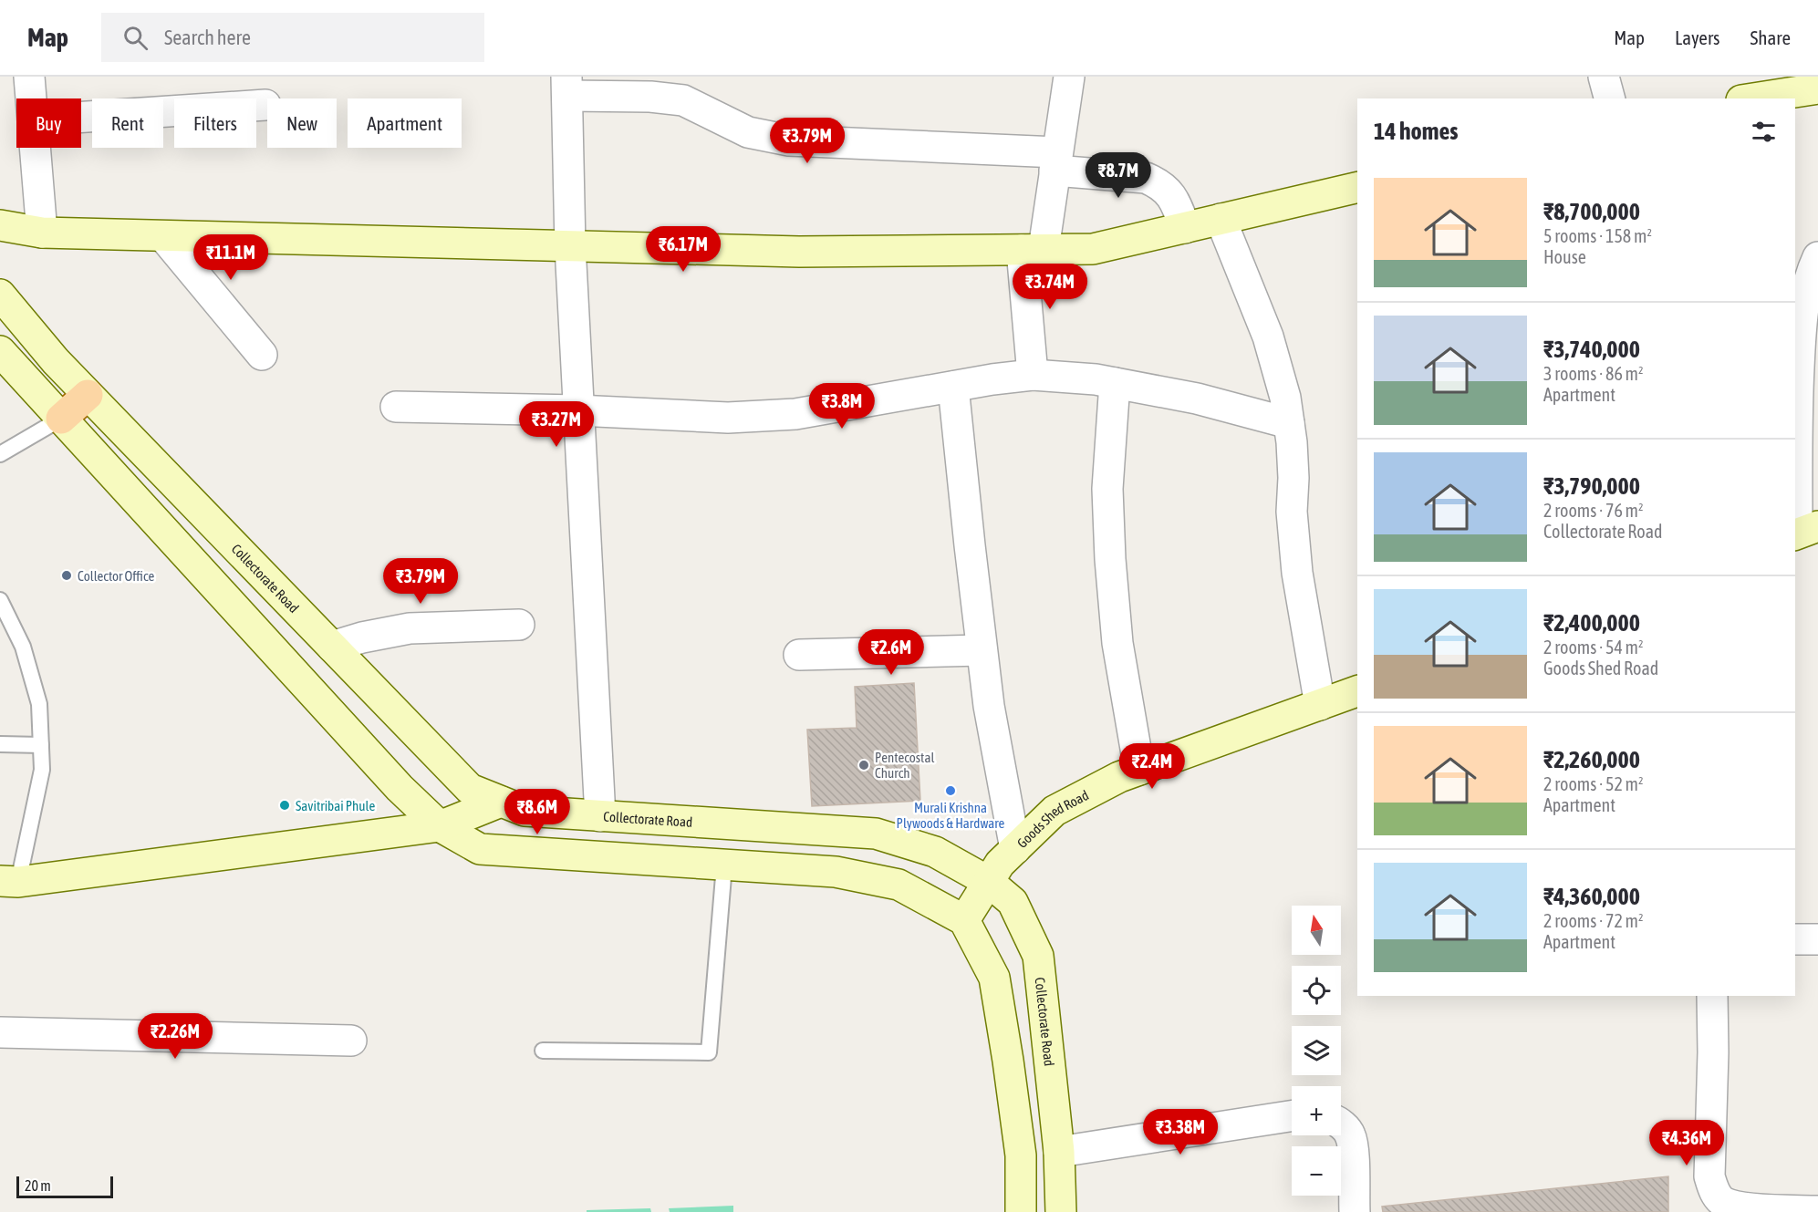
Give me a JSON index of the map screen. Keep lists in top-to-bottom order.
{
  "streets": {
    "street": ["Collectorate Road", "Goods Shed Road"]
  },
  "crossings": [
    ["Collectorate Road", "Goods Shed Road"]
  ],
  "places": [
    "Collector Office",
    "Pentecostal Church",
    "Murali Krishna Plywoods & Hardware",
    "Savitribai Phule"
  ],
  "scale_bar": "20 m",
  "north": "top",
  "page": {
    "header": "Map",
    "search": "Search here",
    "nav": ["Map", "Layers", "Share"],
    "chip": [
      "Buy",
      "Rent",
      "Filters",
      "New",
      "Apartment"
    ],
    "heading": "14 homes",
    "price": [
      "₹3.79M",
      "₹8.7M",
      "₹6.17M",
      "₹11.1M",
      "₹3.74M",
      "₹3.8M",
      "₹3.27M",
      "₹3.79M",
      "₹2.6M",
      "₹2.4M",
      "₹8.6M",
      "₹2.26M",
      "₹3.38M",
      "₹4.36M"
    ],
    "list": [
      {
        "name": "₹8,700,000",
        "note": "5 rooms · 158 m² · House"
      },
      {
        "name": "₹3,740,000",
        "note": "3 rooms · 86 m² · Apartment"
      },
      {
        "name": "₹3,790,000",
        "note": "2 rooms · 76 m² · Collectorate Road"
      },
      {
        "name": "₹2,400,000",
        "note": "2 rooms · 54 m² · Goods Shed Road"
      },
      {
        "name": "₹2,260,000",
        "note": "2 rooms · 52 m² · Apartment"
      },
      {
        "name": "₹4,360,000",
        "note": "2 rooms · 72 m² · Apartment"
      }
    ],
    "map_buttons": ["+", "−"],
    "scale": "20 m"
  }
}
